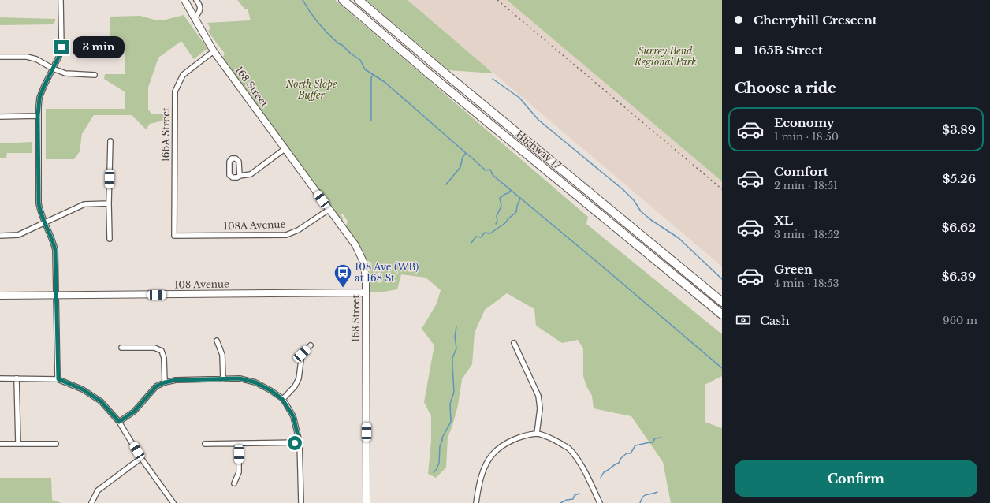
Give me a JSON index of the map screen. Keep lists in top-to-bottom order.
{
  "streets": {
    "highway": ["Highway 17"],
    "street": [
      "168 Street",
      "166A Street",
      "108A Avenue",
      "108 Avenue"
    ]
  },
  "crossings": [
    ["168 Street", "166A Street"],
    ["168 Street", "108A Avenue"],
    ["168 Street", "108 Avenue"],
    ["166A Street", "108A Avenue"]
  ],
  "parks": ["Surrey Bend Regional Park", "North Slope Buffer"],
  "places": {
    "bus stop": ["108 Ave (WB) at 168 St"]
  },
  "page": {
    "banner": ["Cherryhill Crescent", "165B Street"],
    "bubble": "3 min",
    "heading": "Choose a ride",
    "list": [
      {
        "name": "Economy",
        "note": "1 min · 18:50",
        "value": "$3.89"
      },
      {
        "name": "Comfort",
        "note": "2 min · 18:51",
        "value": "$5.26"
      },
      {
        "name": "XL",
        "note": "3 min · 18:52",
        "value": "$6.62"
      },
      {
        "name": "Green",
        "note": "4 min · 18:53",
        "value": "$6.39"
      }
    ],
    "pay": ["Cash", "960 m"],
    "buttons": "Confirm"
  }
}
